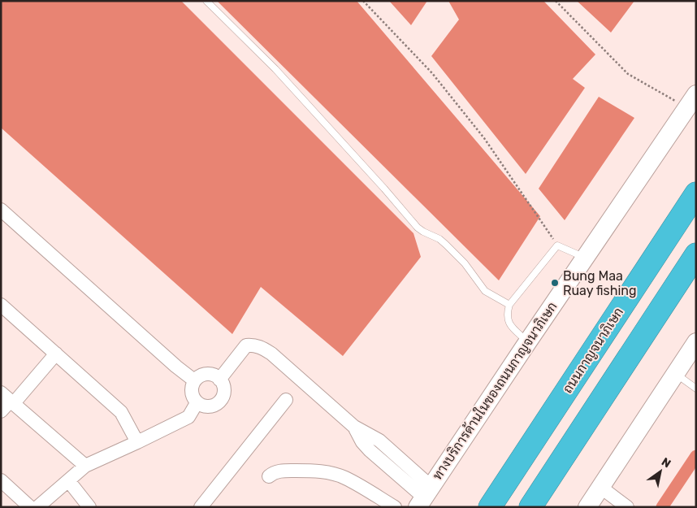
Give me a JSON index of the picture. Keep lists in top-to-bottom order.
{
  "streets": {
    "highway": ["ถนนกาญจนาภิเษก"],
    "main road": ["ทางบริการด้านในของถนนกาญจนาภิเษก"]
  },
  "places": ["Bung Maa Ruay fishing"],
  "north": "top right"
}
